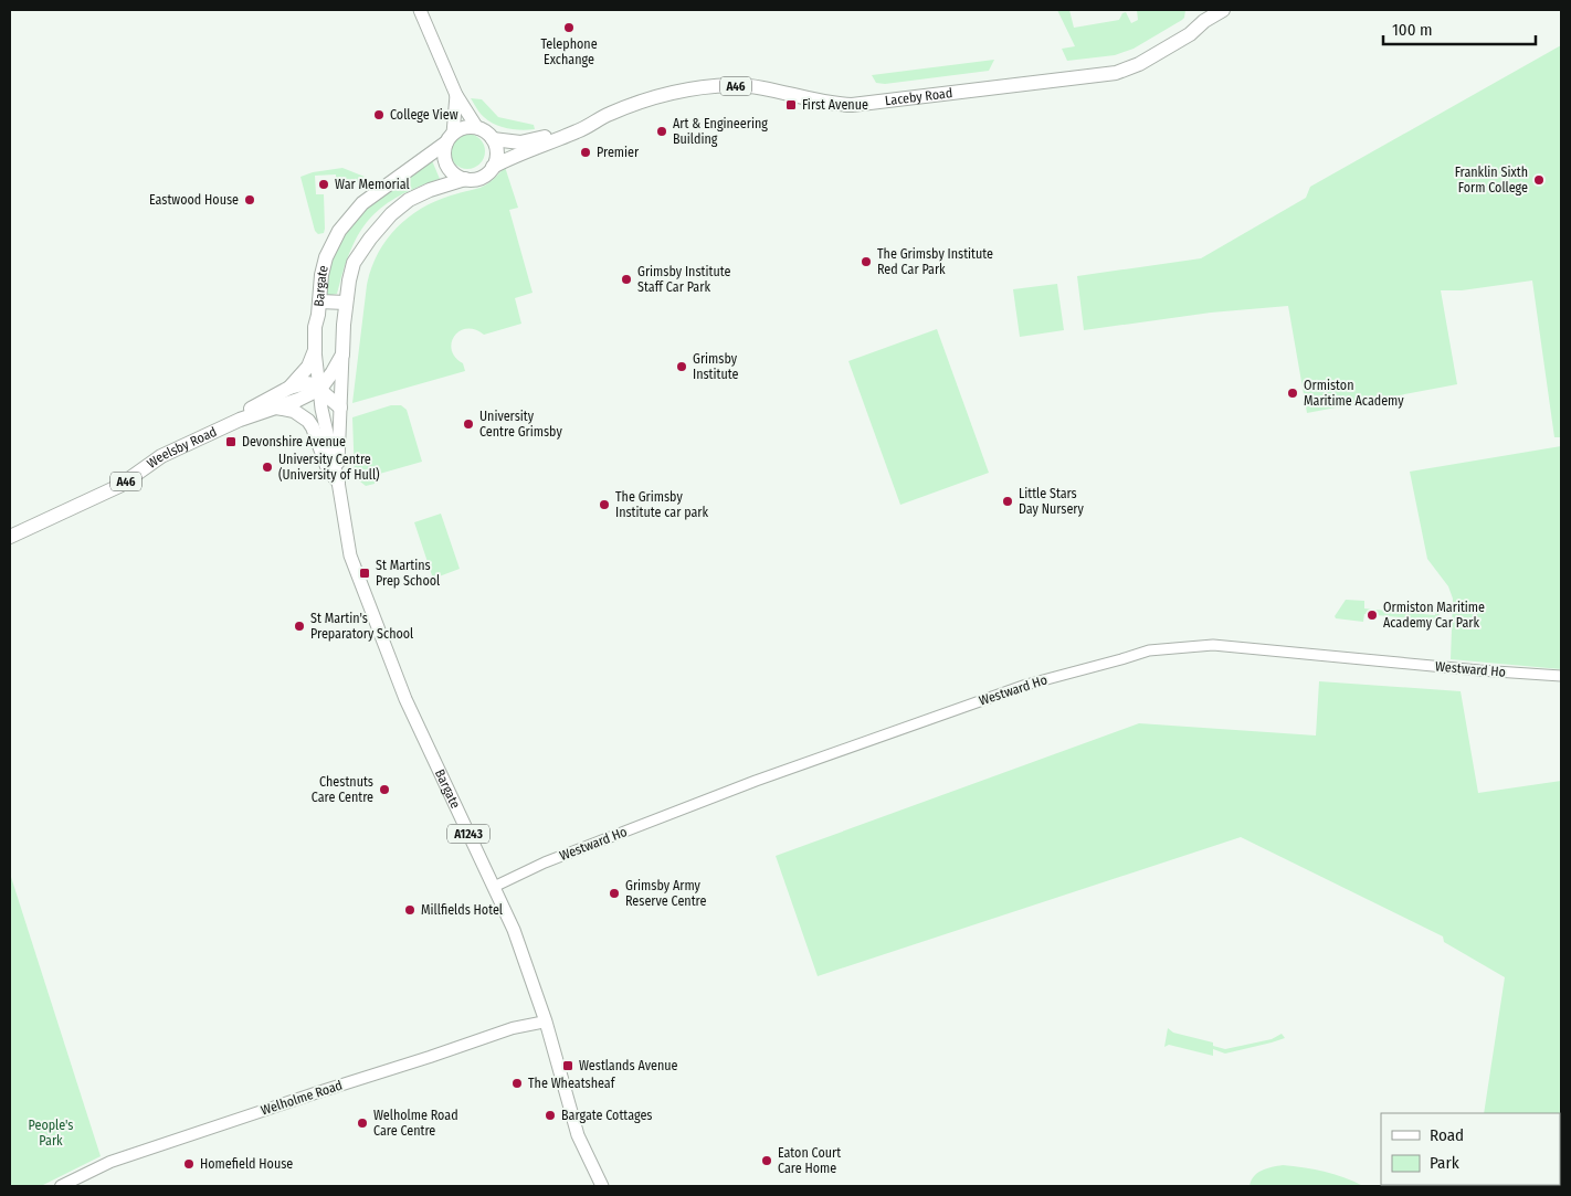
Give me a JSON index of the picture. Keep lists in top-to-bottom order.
{
  "streets": {
    "highway": [
      "A46",
      "Laceby Road",
      "Bargate",
      "Weelsby Road"
    ],
    "main road": ["A1243", "Welholme Road"],
    "street": ["Westward Ho"]
  },
  "crossings": [
    ["A46", "Laceby Road"],
    ["A46", "Bargate"],
    ["Laceby Road", "Bargate"],
    ["Bargate", "Weelsby Road"],
    ["Bargate", "Westward Ho"],
    ["Bargate", "Welholme Road"]
  ],
  "parks": ["People's Park"],
  "places": {
    "other": [
      "Telephone Exchange",
      "College View",
      "Art & Engineering Building",
      "Premier",
      "Franklin Sixth Form College",
      "War Memorial",
      "Eastwood House",
      "The Grimsby Institute Red Car Park",
      "Grimsby Institute Staff Car Park",
      "Grimsby Institute",
      "Ormiston Maritime Academy",
      "University Centre Grimsby",
      "University Centre (University of Hull)",
      "Little Stars Day Nursery",
      "The Grimsby Institute car park",
      "Ormiston Maritime Academy Car Park",
      "St Martin's Preparatory School",
      "Chestnuts Care Centre",
      "Grimsby Army Reserve Centre",
      "Millfields Hotel",
      "The Wheatsheaf",
      "Bargate Cottages",
      "Welholme Road Care Centre",
      "Eaton Court Care Home",
      "Homefield House"
    ],
    "transit": [
      "First Avenue",
      "Devonshire Avenue",
      "St Martins Prep School",
      "Westlands Avenue"
    ]
  },
  "legend": ["Road", "Park"],
  "scale_bar": "100 m"
}
